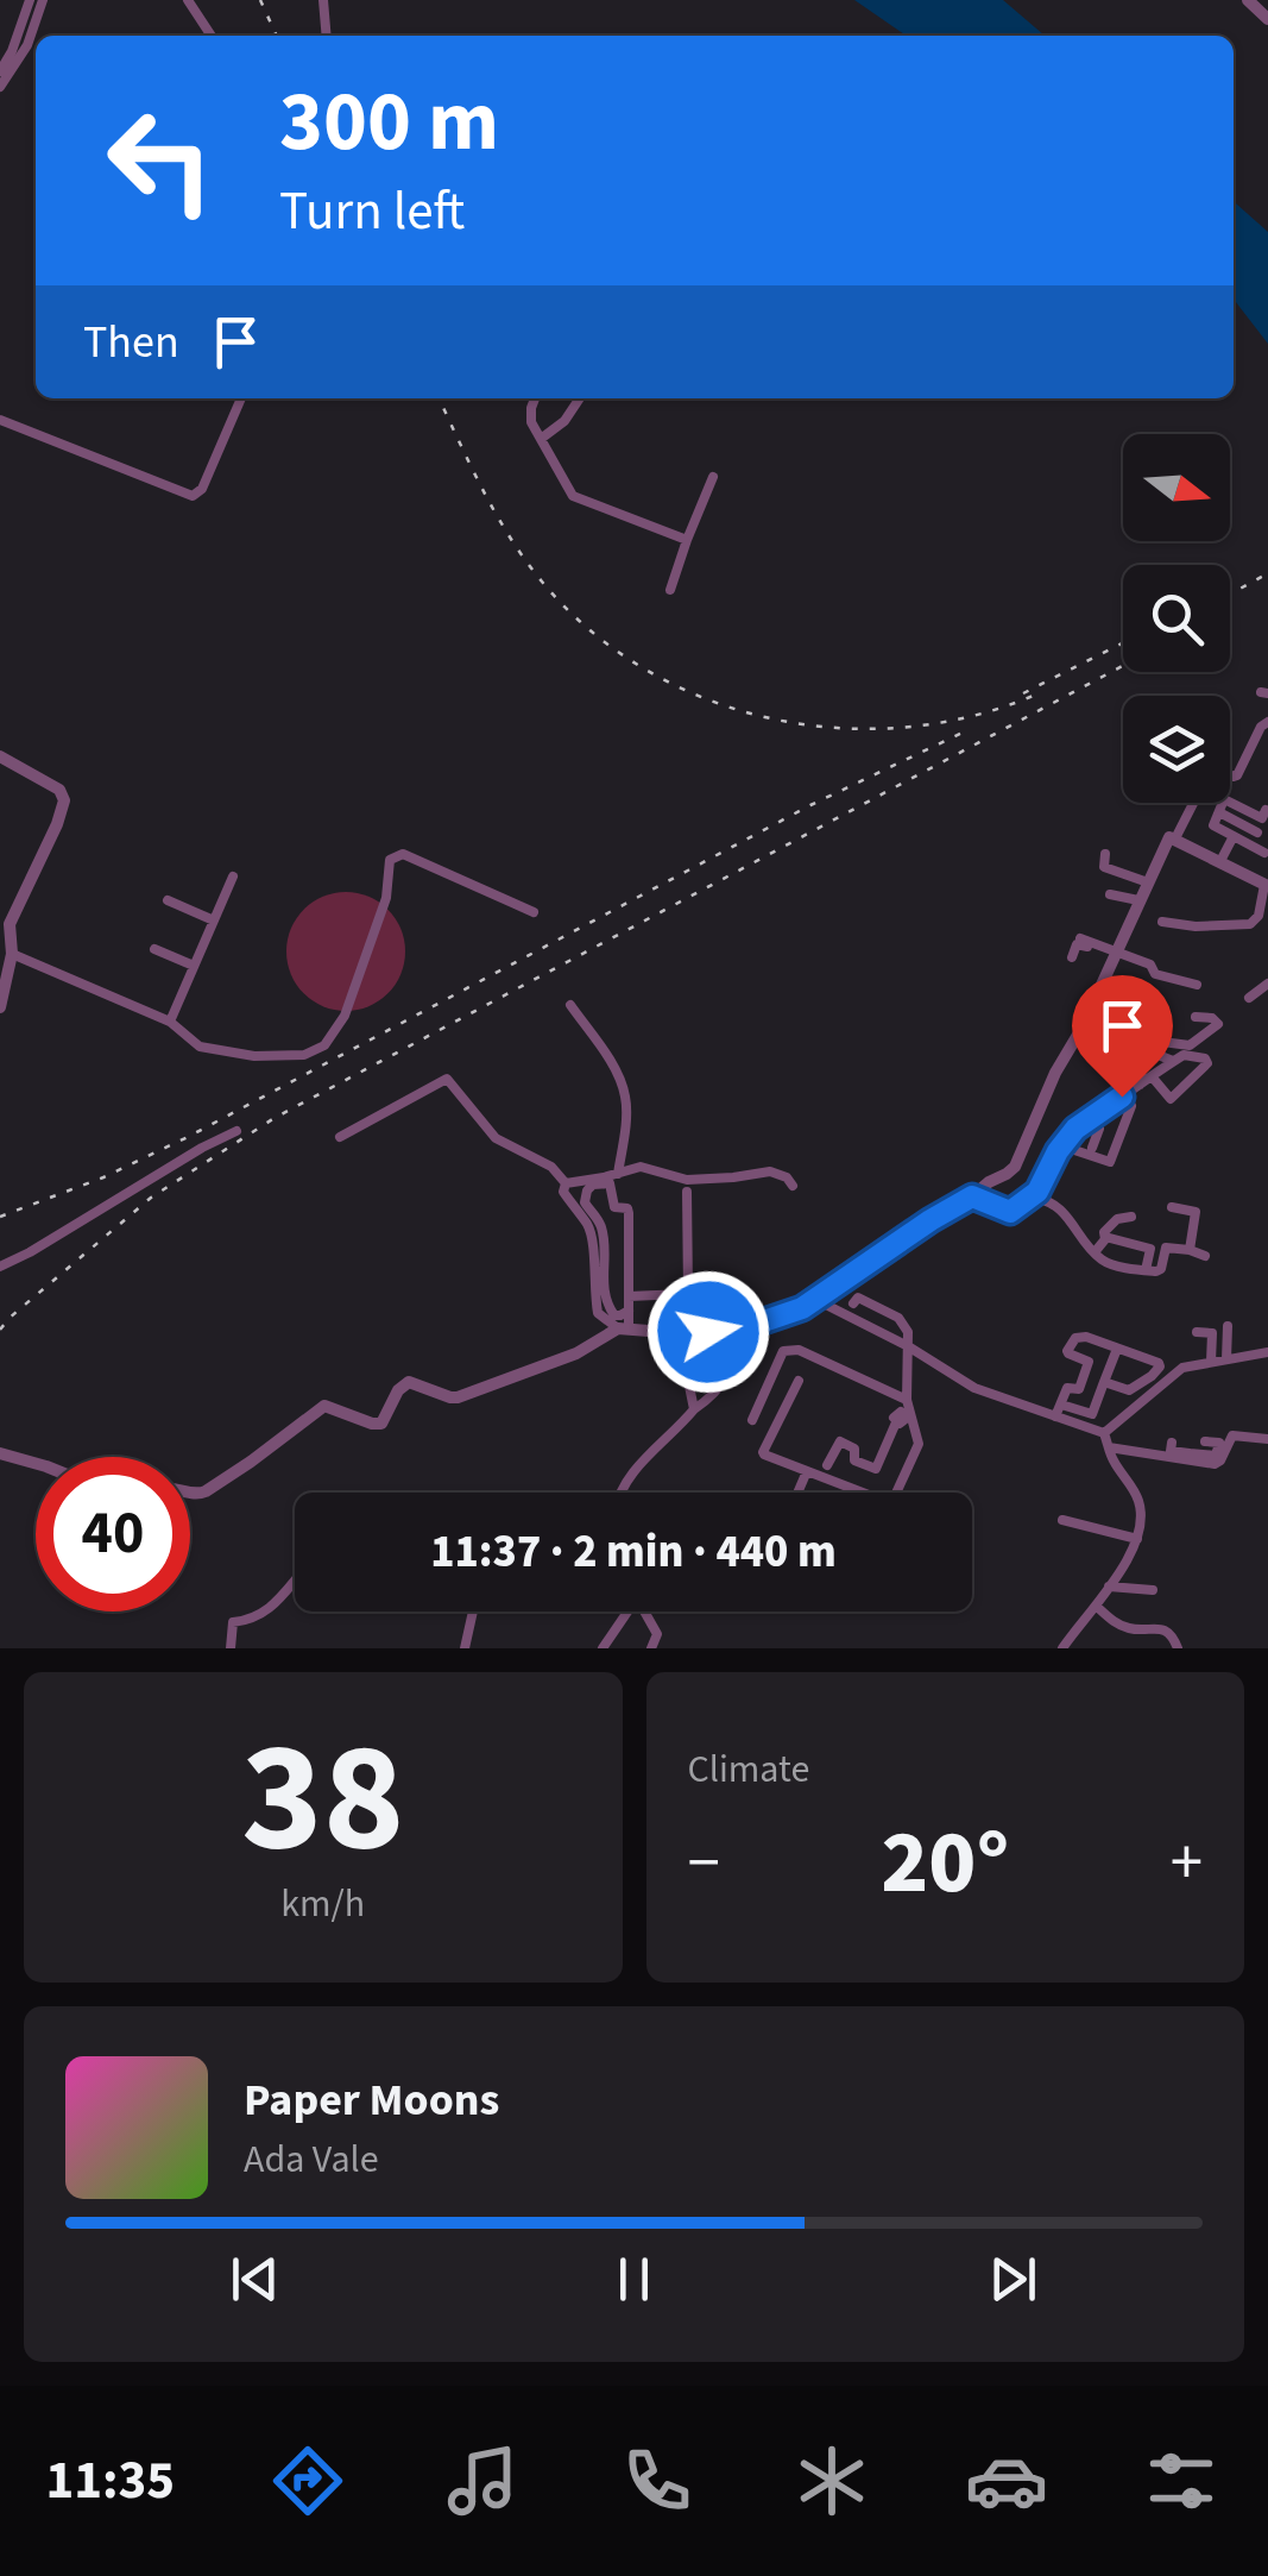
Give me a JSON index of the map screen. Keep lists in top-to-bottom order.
{
  "north": "right",
  "page": {
    "turn": ["300 m", "Turn left"],
    "then": "Then",
    "limit": "40",
    "trip": "11:37 · 2 min · 440 m",
    "tile": [
      ["38", "km/h"],
      "Climate"
    ],
    "heat": ["−", "20°", "+"],
    "song": ["Paper Moons", "Ada Vale"],
    "tabs": "11:35"
  }
}
